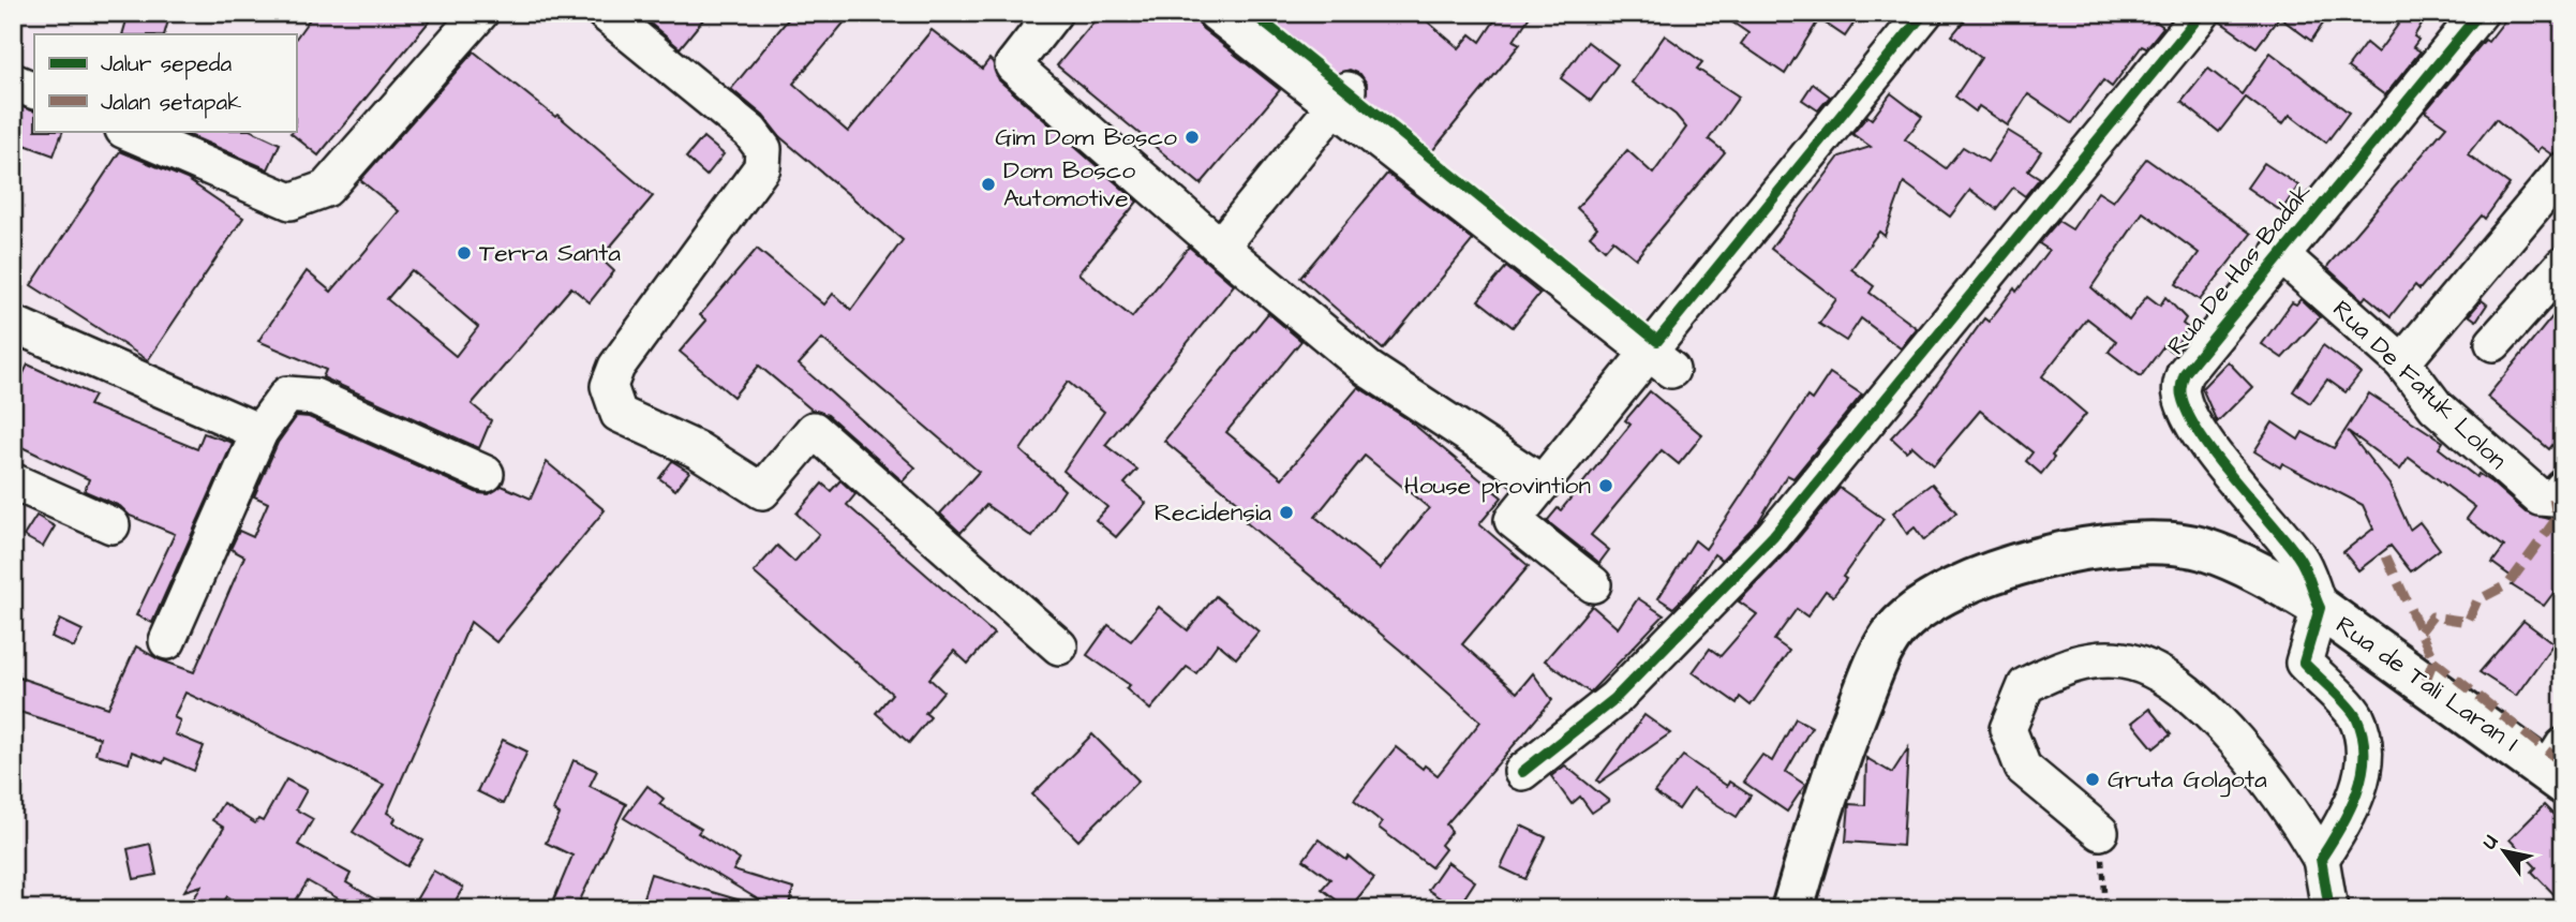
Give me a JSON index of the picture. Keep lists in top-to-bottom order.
{
  "streets": {
    "main road": ["Rua de Tali Laran I"],
    "street": ["Rua De Has Badak", "Rua De Fatuk Lolon"]
  },
  "crossings": [
    ["Rua De Has Badak", "Rua De Fatuk Lolon"],
    ["Rua De Has Badak", "Rua de Tali Laran I"]
  ],
  "places": [
    "Gim Dom Bosco",
    "Dom Bosco Automotive",
    "Terra Santa",
    "House provintion",
    "Recidensia",
    "Gruta Golgota"
  ],
  "legend": ["Jalur sepeda", "Jalan setapak"],
  "north": "top left"
}
